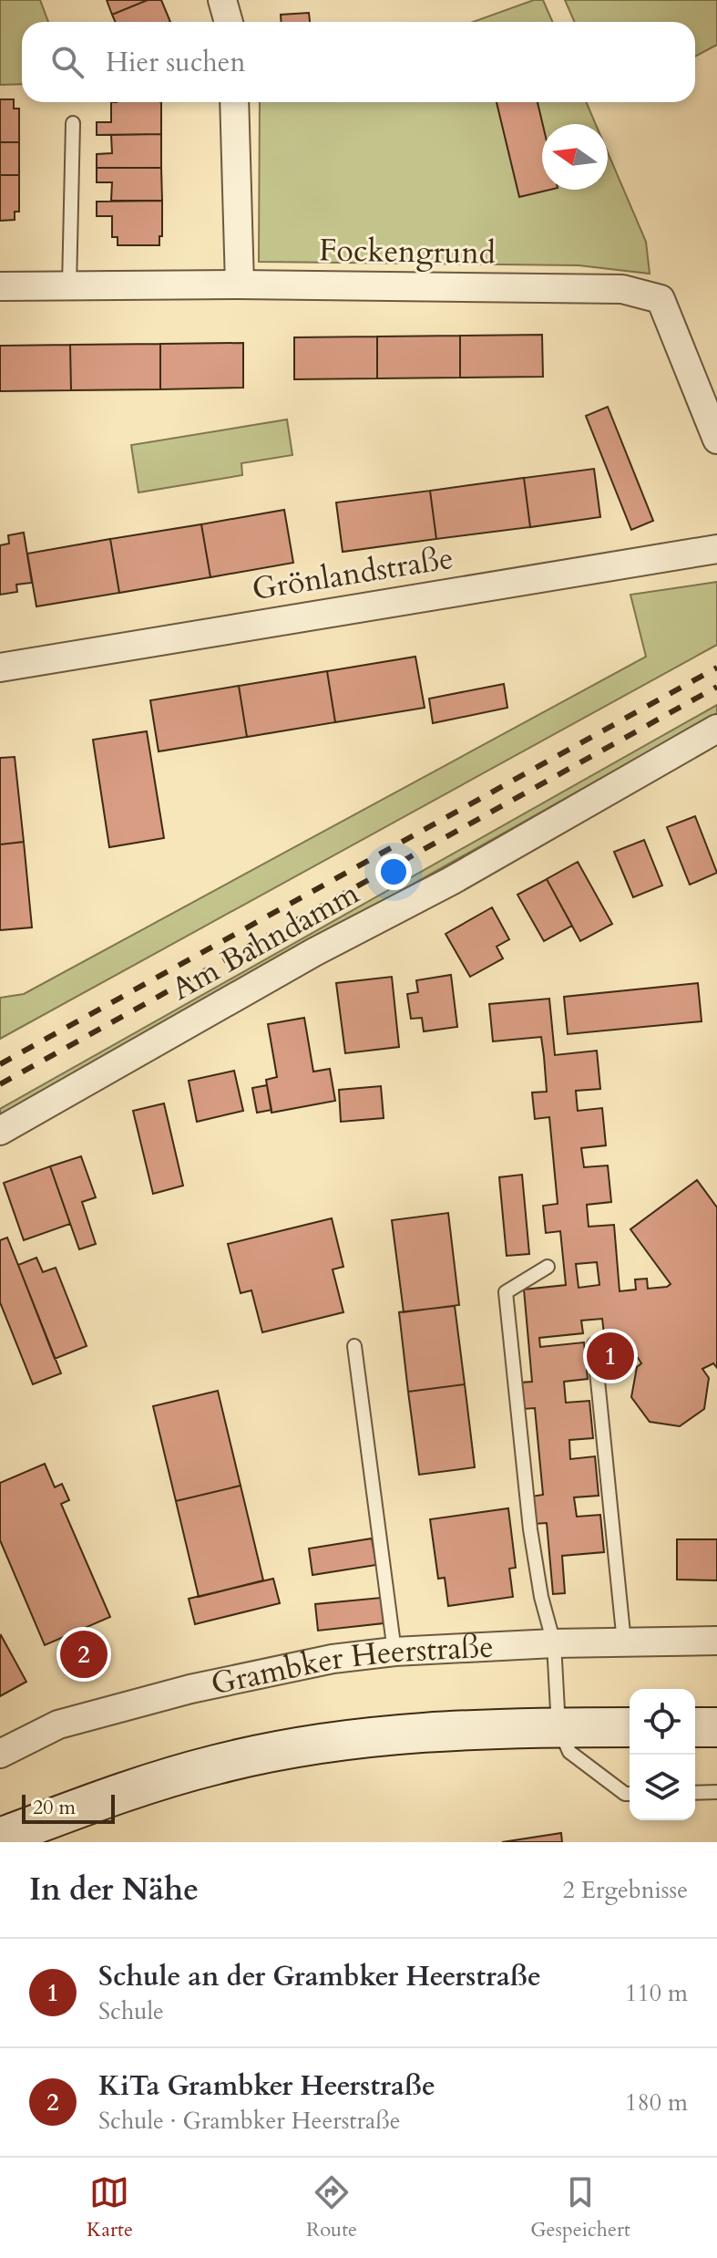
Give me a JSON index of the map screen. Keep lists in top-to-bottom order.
{
  "streets": {
    "street": [
      "Fockengrund",
      "Grönlandstraße",
      "Am Bahndamm",
      "Grambker Heerstraße"
    ]
  },
  "scale_bar": "20 m",
  "north": "left",
  "page": {
    "search": "Hier suchen",
    "pins": ["1", "2"],
    "scale": "20 m",
    "heading": ["In der Nähe", "2 Ergebnisse"],
    "list": [
      {
        "mark": "1",
        "name": "Schule an der Grambker Heerstraße",
        "note": "Schule",
        "value": "110 m"
      },
      {
        "mark": "2",
        "name": "KiTa Grambker Heerstraße",
        "note": "Schule · Grambker Heerstraße",
        "value": "180 m"
      }
    ],
    "nav": ["Karte", "Route", "Gespeichert"]
  }
}
